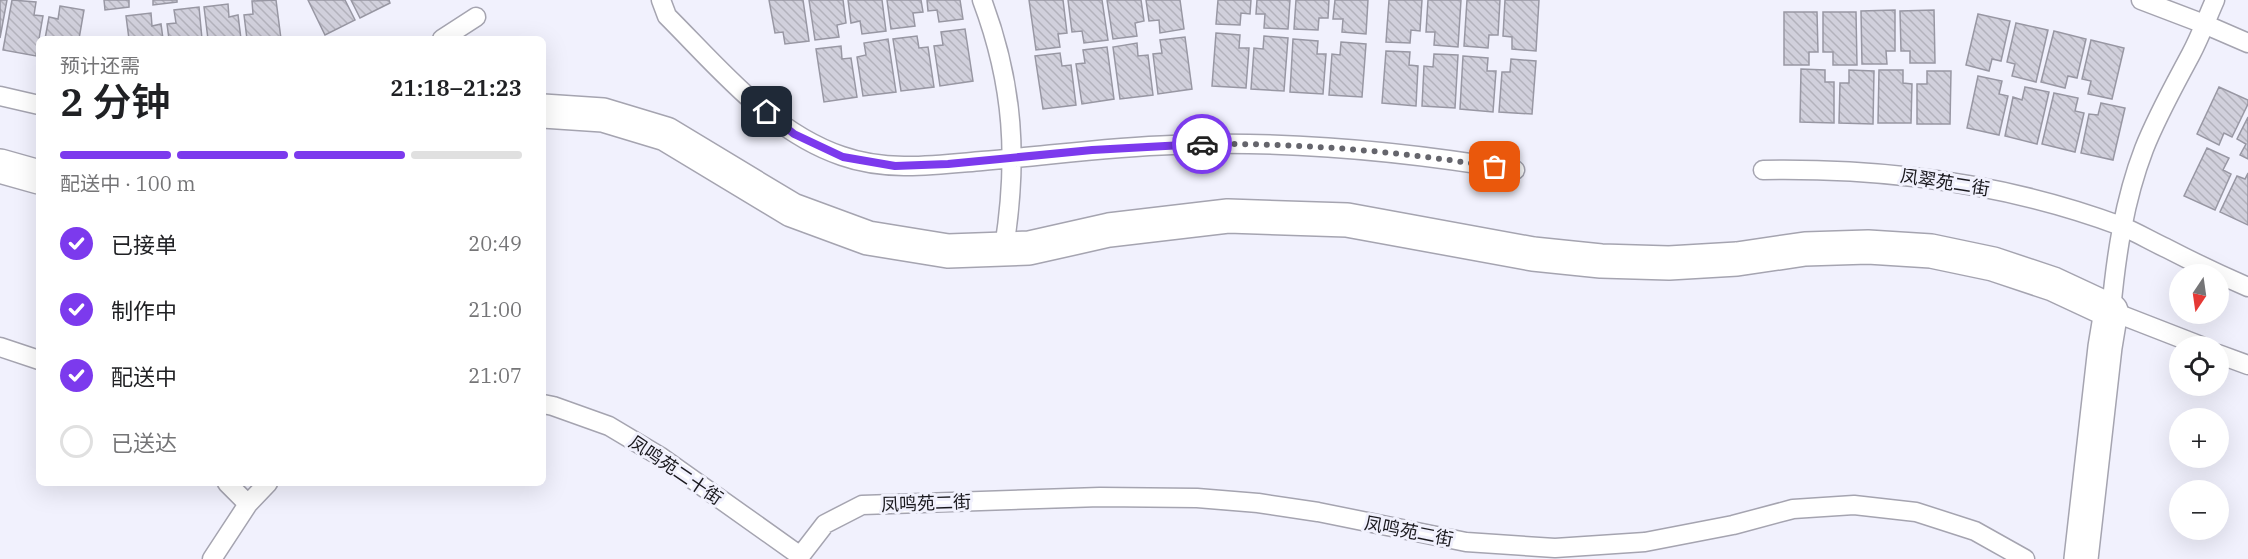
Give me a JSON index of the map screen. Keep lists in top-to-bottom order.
{
  "streets": {
    "lane": ["凤翠苑二街", "凤鸣苑二十街", "凤鸣苑二街"]
  },
  "crossings": [
    ["凤鸣苑二十街", "凤鸣苑二街"]
  ],
  "north": "bottom",
  "page": {
    "heading": ["2 分钟", "预计还需", "21:18–21:23"],
    "bar": "配送中 · 100 m",
    "list": [
      ["已接单", "20:49"],
      ["制作中", "21:00"],
      ["配送中", "21:07"],
      "已送达"
    ],
    "map_buttons": ["+", "−"]
  }
}
